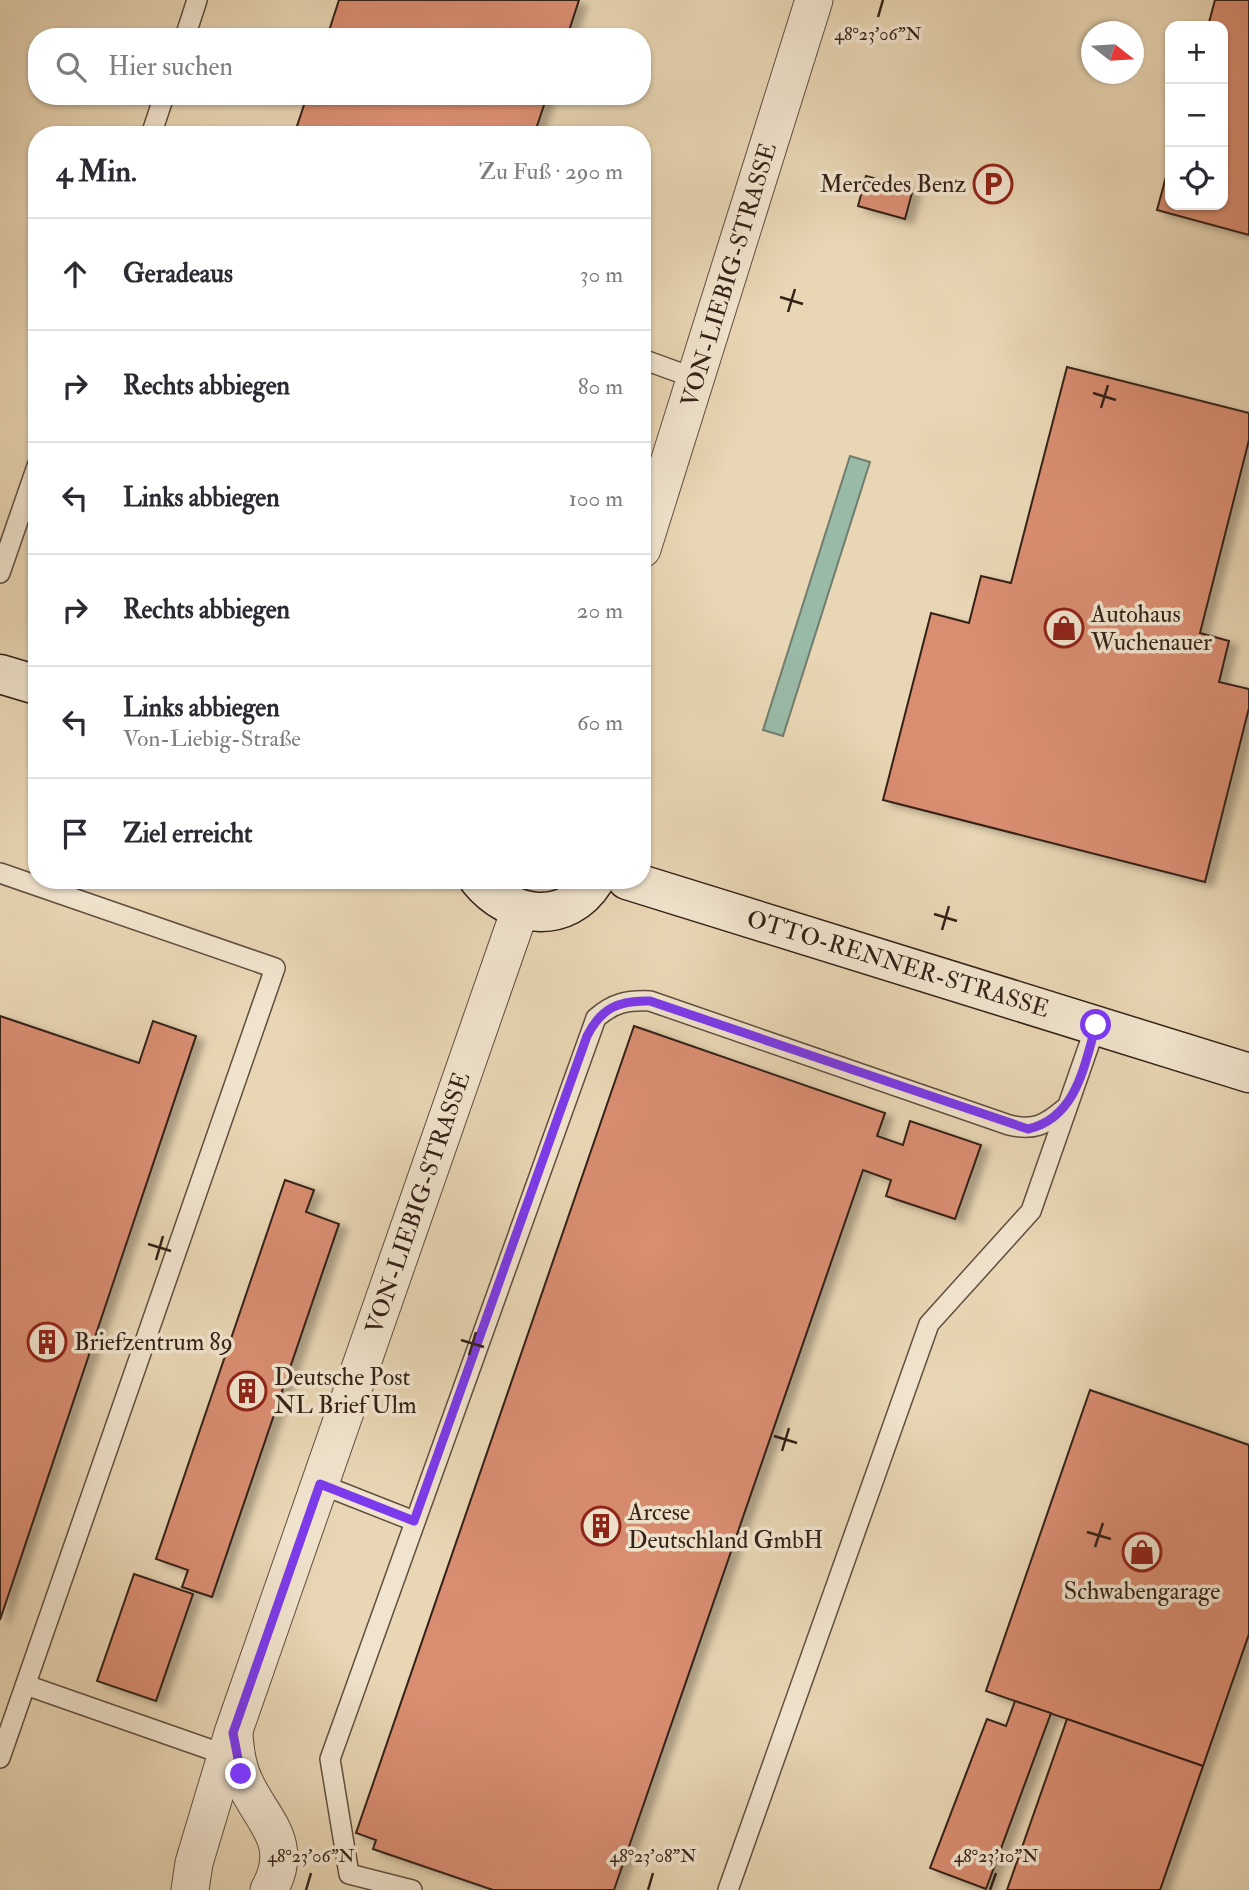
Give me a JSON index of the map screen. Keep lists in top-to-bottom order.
{
  "streets": {
    "street": ["VON-LIEBIG-STRASSE", "OTTO-RENNER-STRASSE"]
  },
  "places": {
    "parking": ["Mercedes Benz"],
    "shop": ["Autohaus Wuchenauer", "Schwabengarage"],
    "building": ["Briefzentrum 89", "Deutsche Post NL Brief Ulm", "Arcese Deutschland GmbH"]
  },
  "north": "right",
  "page": {
    "map_buttons": ["+", "−"],
    "search": "Hier suchen",
    "heading": ["4 Min.", "Zu Fuß · 290 m"],
    "list": [
      ["Geradeaus", "30 m"],
      ["Rechts abbiegen", "80 m"],
      ["Links abbiegen", "100 m"],
      ["Rechts abbiegen", "20 m"],
      ["Links abbiegen", "Von-Liebig-Straße", "60 m"],
      "Ziel erreicht"
    ]
  },
  "coordinates": ["48°23'06\"N", "48°23'08\"N", "48°23'10\"N"]
}
